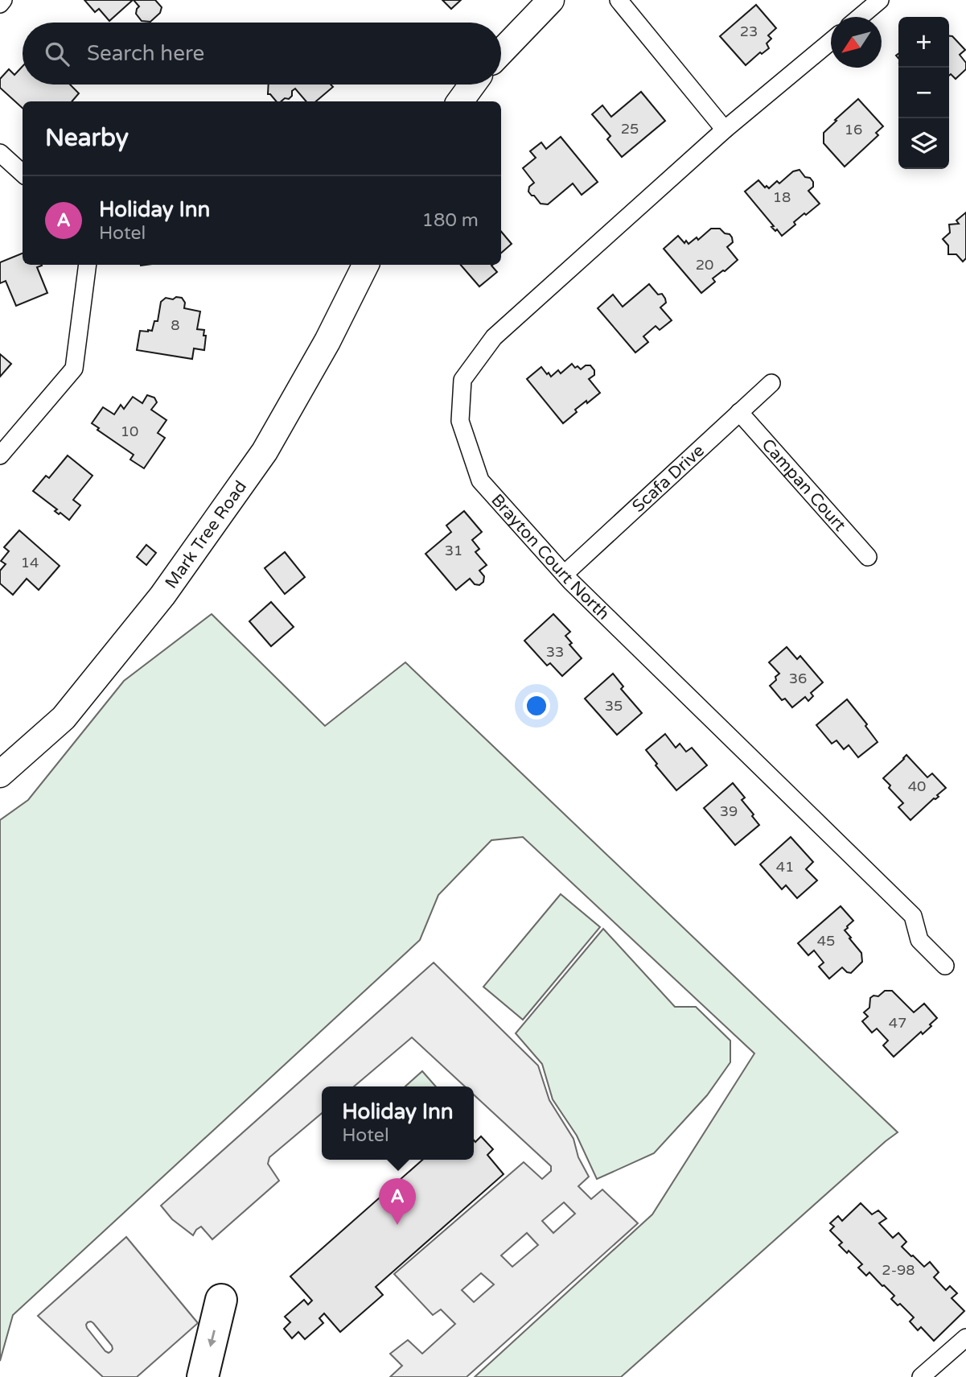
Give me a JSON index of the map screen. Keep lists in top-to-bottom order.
{
  "streets": {
    "main road": ["Mark Tree Road"],
    "street": ["Scafa Drive", "Campan Court", "Brayton Court North"]
  },
  "crossings": [
    ["Scafa Drive", "Campan Court"],
    ["Scafa Drive", "Brayton Court North"]
  ],
  "house_numbers": [
    "23",
    "25",
    "16",
    "18",
    "20",
    "8",
    "10",
    "31",
    "14",
    "33",
    "36",
    "35",
    "40",
    "39",
    "41",
    "45",
    "47",
    "2-98"
  ],
  "north": "bottom left",
  "page": {
    "map_buttons": ["+", "−"],
    "search": "Search here",
    "heading": "Nearby",
    "list": [
      {
        "mark": "A",
        "name": "Holiday Inn",
        "note": "Hotel",
        "value": "180 m"
      }
    ],
    "popup": ["Holiday Inn", "Hotel"],
    "pins": "A"
  }
}
